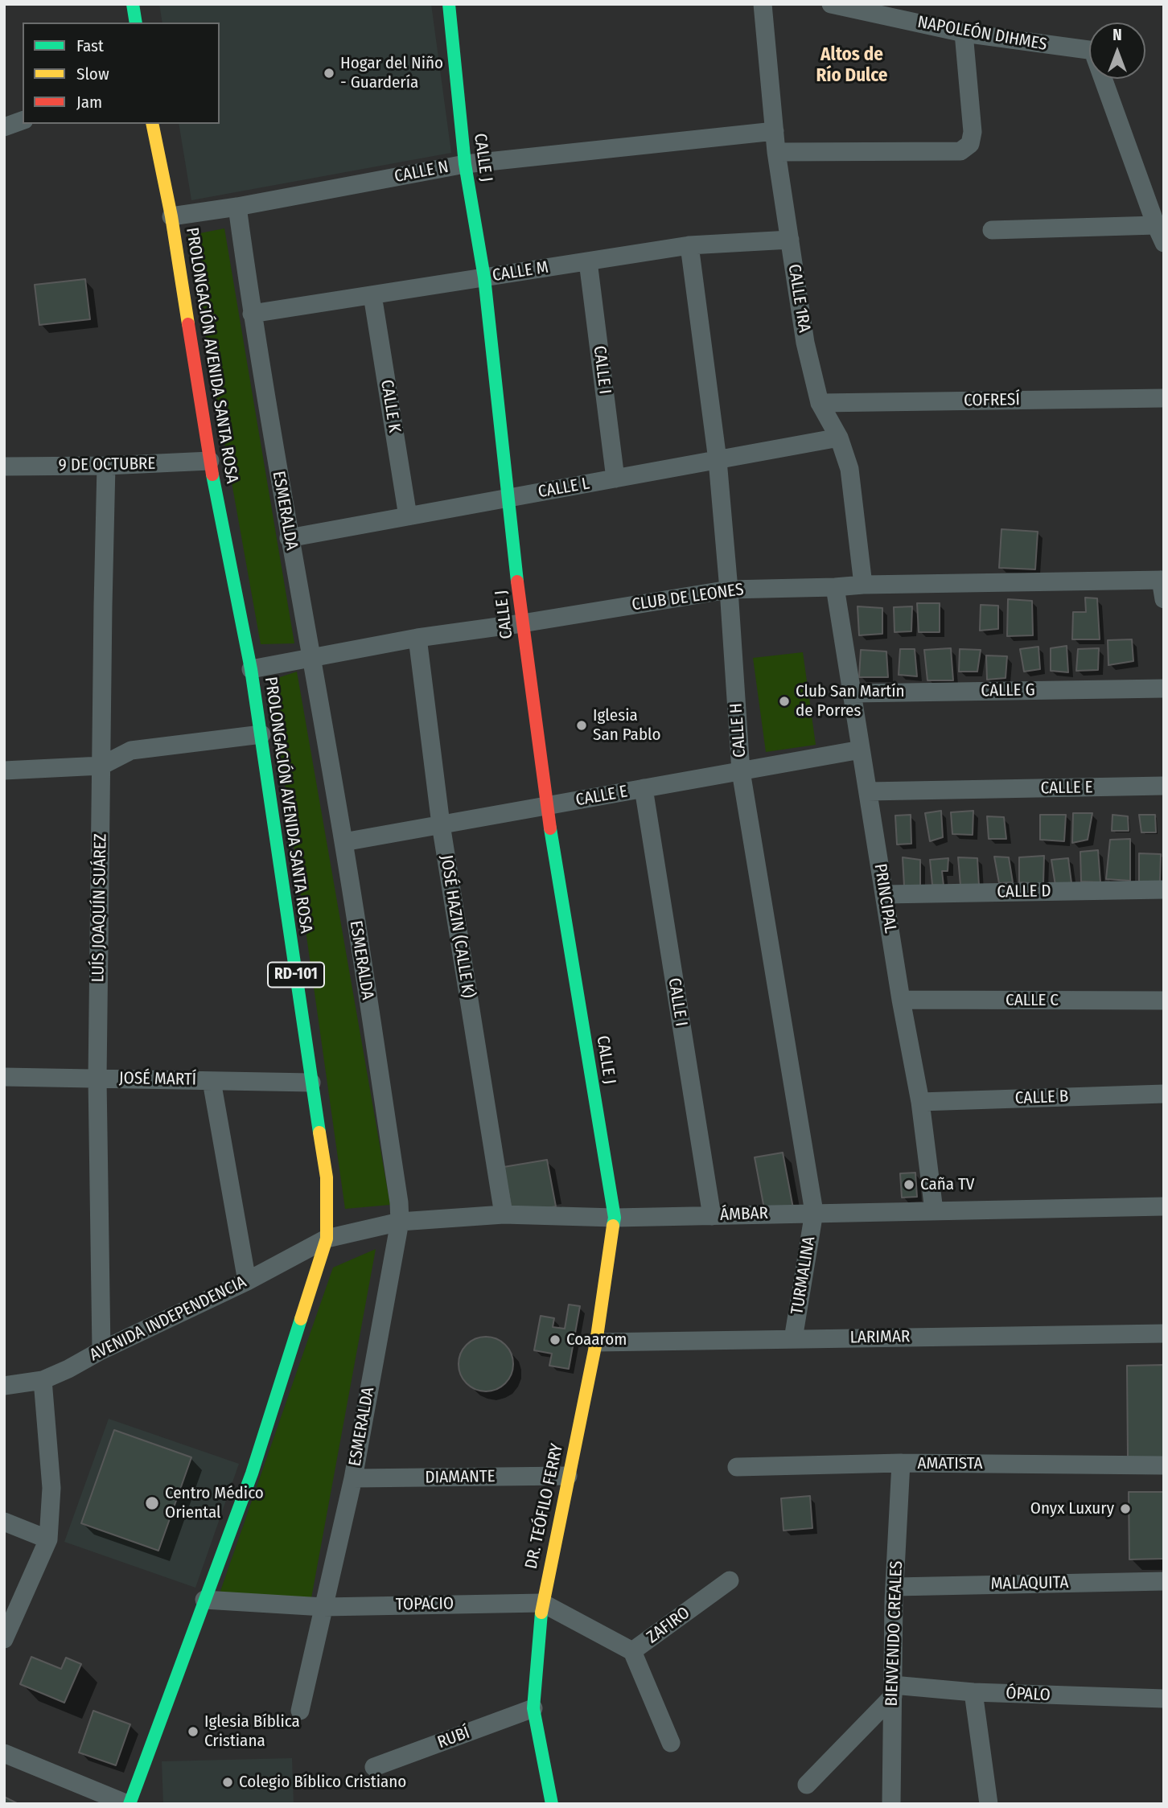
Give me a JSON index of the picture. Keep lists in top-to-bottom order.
{
  "streets": {
    "street": [
      "NAPOLEÓN DIHMES",
      "CALLE J",
      "CALLE N",
      "CALLE M",
      "CALLE 1RA",
      "PROLONGACIÓN AVENIDA SANTA ROSA",
      "CALLE I",
      "COFRESÍ",
      "CALLE K",
      "9 DE OCTUBRE",
      "CALLE L",
      "ESMERALDA",
      "CLUB DE LEONES",
      "CALLE G",
      "CALLE H",
      "CALLE E",
      "CALLE D",
      "PRINCIPAL",
      "LUÍS JOAQUÍN SUÁREZ",
      "JOSÉ HAZIN (CALLE K)",
      "RD-101",
      "CALLE C",
      "JOSÉ MARTÍ",
      "CALLE B",
      "ÁMBAR",
      "TURMALINA",
      "AVENIDA INDEPENDENCIA",
      "LARIMAR",
      "AMATISTA",
      "DIAMANTE",
      "DR. TEÓFILO FERRY",
      "MALAQUITA",
      "TOPACIO",
      "ZAFIRO",
      "BIENVENIDO CREALES",
      "ÓPALO",
      "RUBÍ"
    ]
  },
  "crossings": [
    ["CALLE J", "CALLE N"],
    ["CALLE J", "CALLE M"],
    ["CALLE J", "CALLE L"],
    ["CALLE J", "CLUB DE LEONES"],
    ["CALLE J", "CALLE E"],
    ["CALLE J", "ÁMBAR"],
    ["CALLE J", "DR. TEÓFILO FERRY"],
    ["CALLE N", "CALLE 1RA"],
    ["CALLE N", "PROLONGACIÓN AVENIDA SANTA ROSA"],
    ["CALLE N", "ESMERALDA"],
    ["CALLE M", "CALLE 1RA"],
    ["CALLE M", "CALLE I"],
    ["CALLE M", "CALLE K"],
    ["CALLE M", "ESMERALDA"],
    ["CALLE M", "CALLE H"],
    ["CALLE 1RA", "COFRESÍ"],
    ["CALLE 1RA", "CALLE L"],
    ["CALLE 1RA", "CLUB DE LEONES"],
    ["PROLONGACIÓN AVENIDA SANTA ROSA", "9 DE OCTUBRE"],
    ["PROLONGACIÓN AVENIDA SANTA ROSA", "CLUB DE LEONES"],
    ["PROLONGACIÓN AVENIDA SANTA ROSA", "JOSÉ MARTÍ"],
    ["PROLONGACIÓN AVENIDA SANTA ROSA", "ÁMBAR"],
    ["PROLONGACIÓN AVENIDA SANTA ROSA", "AVENIDA INDEPENDENCIA"],
    ["PROLONGACIÓN AVENIDA SANTA ROSA", "TOPACIO"],
    ["CALLE I", "CALLE L"],
    ["CALLE I", "CALLE E"],
    ["CALLE I", "ÁMBAR"],
    ["CALLE K", "CALLE L"],
    ["9 DE OCTUBRE", "LUÍS JOAQUÍN SUÁREZ"],
    ["CALLE L", "ESMERALDA"],
    ["CALLE L", "CALLE H"],
    ["ESMERALDA", "CLUB DE LEONES"],
    ["ESMERALDA", "CALLE E"],
    ["ESMERALDA", "ÁMBAR"],
    ["ESMERALDA", "DIAMANTE"],
    ["ESMERALDA", "TOPACIO"],
    ["CLUB DE LEONES", "CALLE H"],
    ["CLUB DE LEONES", "PRINCIPAL"],
    ["CLUB DE LEONES", "JOSÉ HAZIN (CALLE K)"],
    ["CALLE G", "PRINCIPAL"],
    ["CALLE H", "CALLE E"],
    ["CALLE H", "ÁMBAR"],
    ["CALLE H", "TURMALINA"],
    ["CALLE E", "PRINCIPAL"],
    ["CALLE E", "JOSÉ HAZIN (CALLE K)"],
    ["CALLE D", "PRINCIPAL"],
    ["PRINCIPAL", "CALLE C"],
    ["PRINCIPAL", "CALLE B"],
    ["PRINCIPAL", "ÁMBAR"],
    ["LUÍS JOAQUÍN SUÁREZ", "JOSÉ MARTÍ"],
    ["LUÍS JOAQUÍN SUÁREZ", "AVENIDA INDEPENDENCIA"],
    ["JOSÉ HAZIN (CALLE K)", "ÁMBAR"],
    ["ÁMBAR", "TURMALINA"],
    ["ÁMBAR", "AVENIDA INDEPENDENCIA"],
    ["ÁMBAR", "DR. TEÓFILO FERRY"],
    ["TURMALINA", "LARIMAR"],
    ["LARIMAR", "DR. TEÓFILO FERRY"],
    ["AMATISTA", "BIENVENIDO CREALES"],
    ["DIAMANTE", "DR. TEÓFILO FERRY"],
    ["DR. TEÓFILO FERRY", "TOPACIO"],
    ["DR. TEÓFILO FERRY", "RUBÍ"],
    ["MALAQUITA", "BIENVENIDO CREALES"],
    ["TOPACIO", "ZAFIRO"],
    ["BIENVENIDO CREALES", "ÓPALO"]
  ],
  "districts": ["Altos de Río Dulce"],
  "places": [
    "Hogar del Niño - Guardería",
    "Club San Martín de Porres",
    "Iglesia San Pablo",
    "Caña TV",
    "Coaarom",
    "Centro Médico Oriental",
    "Onyx Luxury",
    "Iglesia Bíblica Cristiana",
    "Colegio Bíblico Cristiano"
  ],
  "legend": ["Fast", "Slow", "Jam"],
  "north": "top"
}
